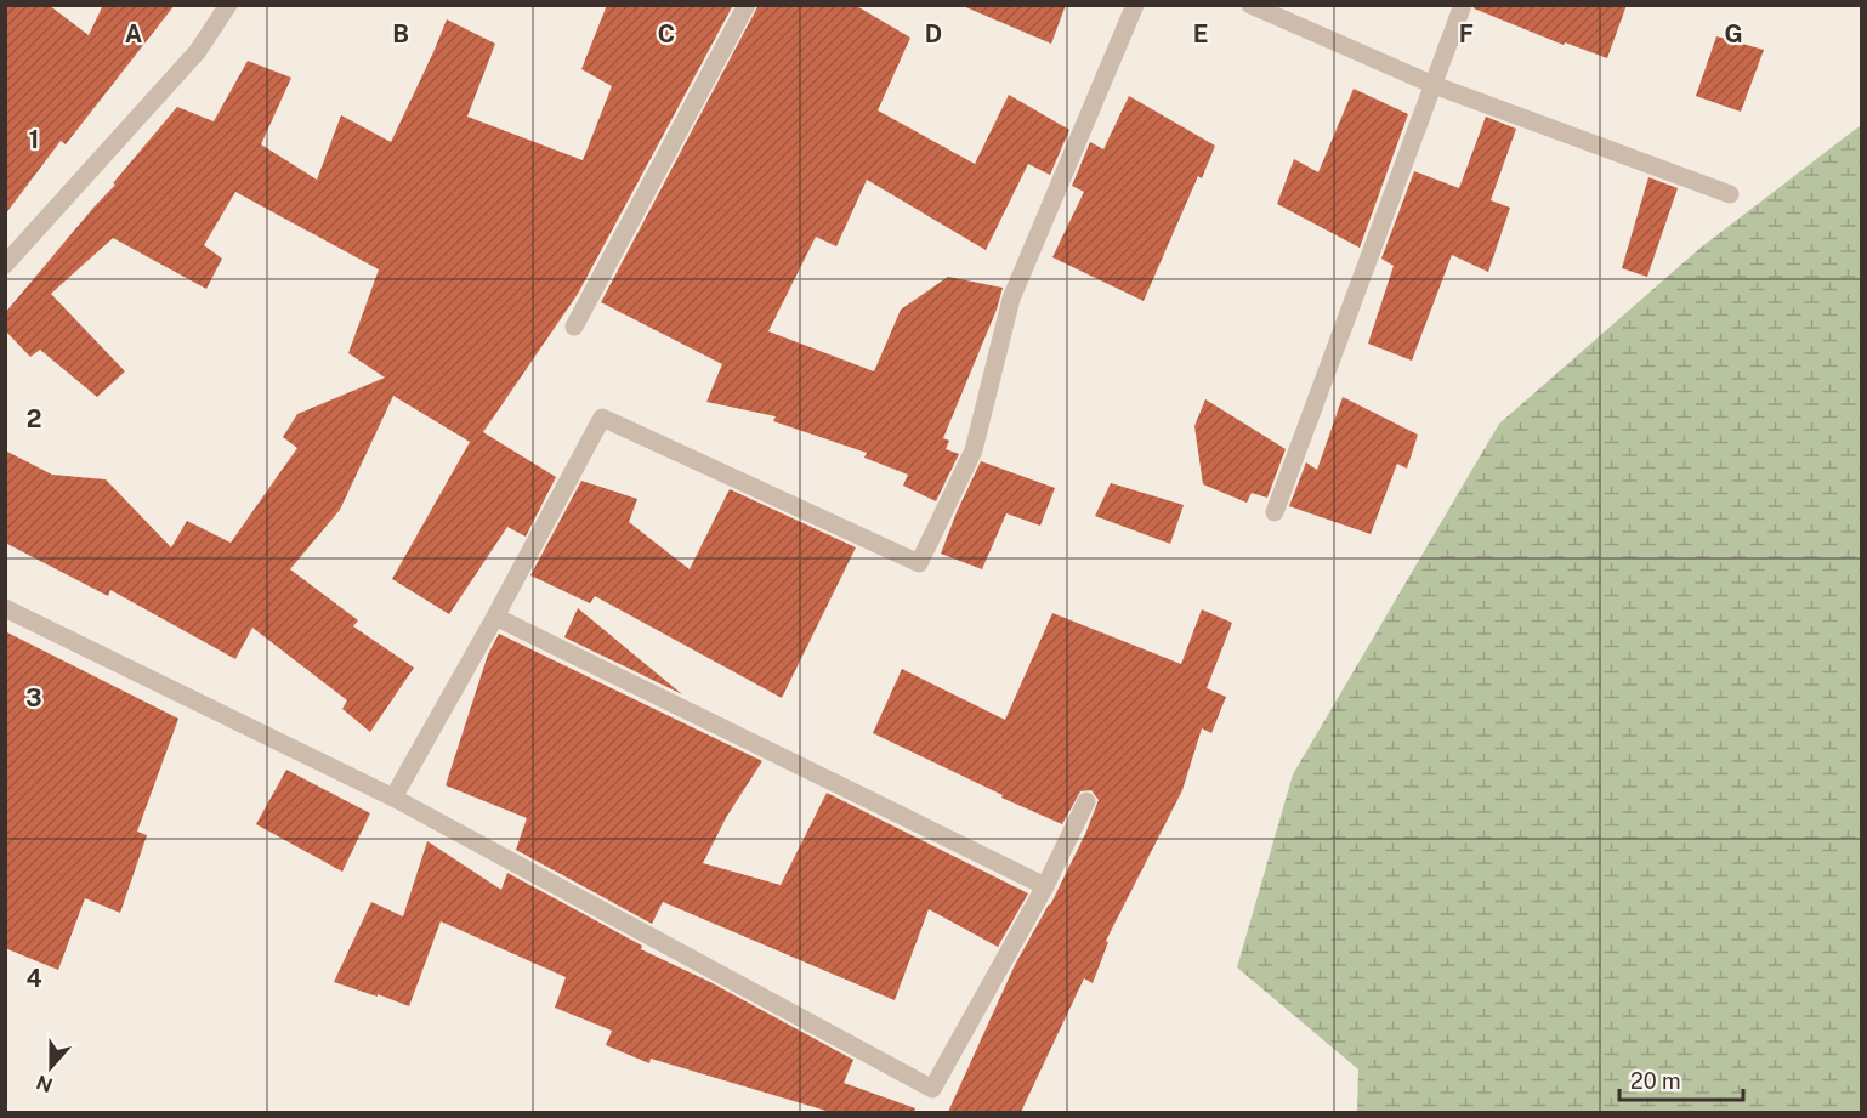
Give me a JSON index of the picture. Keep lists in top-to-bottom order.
{
  "scale_bar": "20 m",
  "north": "bottom",
  "grid": {
    "columns": [
      "A",
      "B",
      "C",
      "D",
      "E",
      "F",
      "G"
    ],
    "rows": [
      "1",
      "2",
      "3",
      "4"
    ]
  }
}
